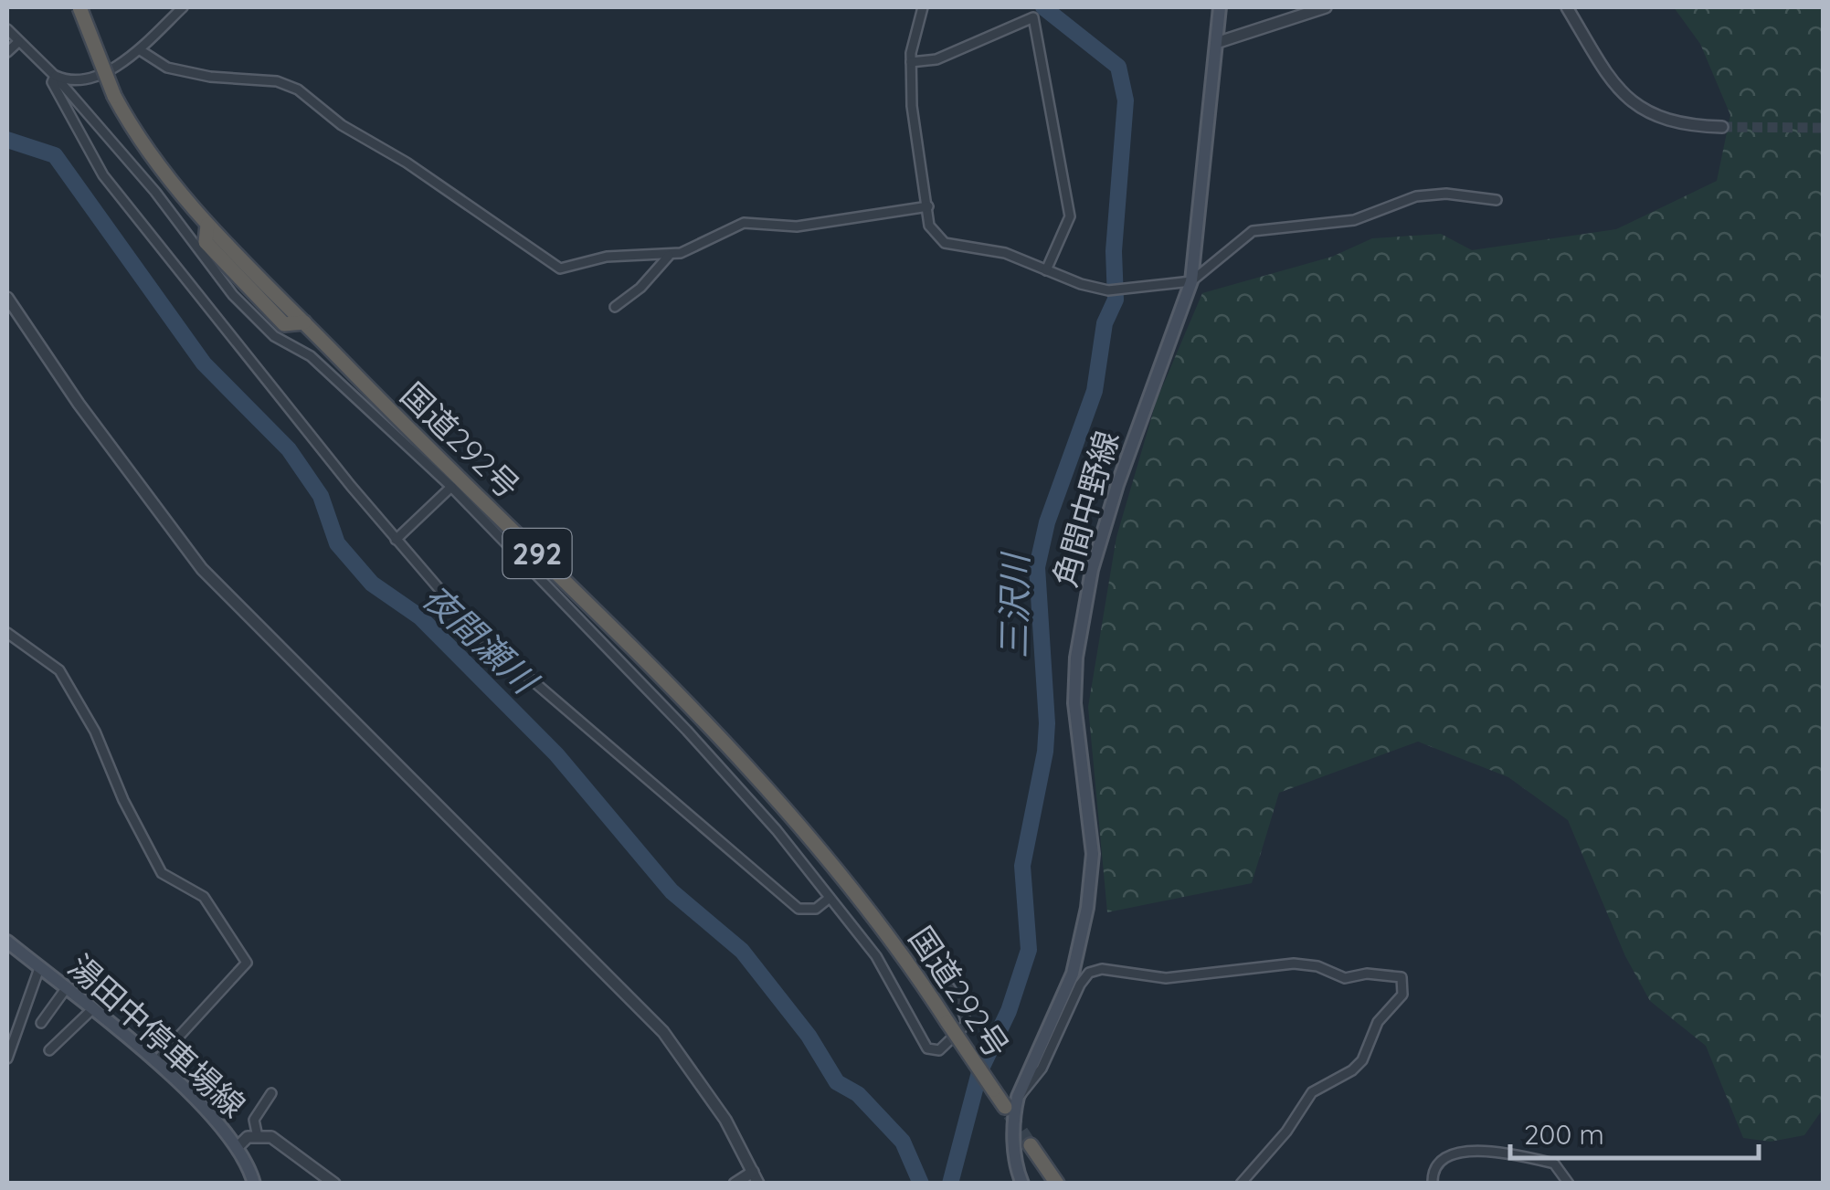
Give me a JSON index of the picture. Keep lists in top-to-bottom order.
{
  "streets": {
    "highway": ["国道292号", "292"],
    "main road": ["角間中野線", "湯田中停車場線"]
  },
  "water": ["三沢川", "夜間瀬川"],
  "scale_bar": "200 m"
}
